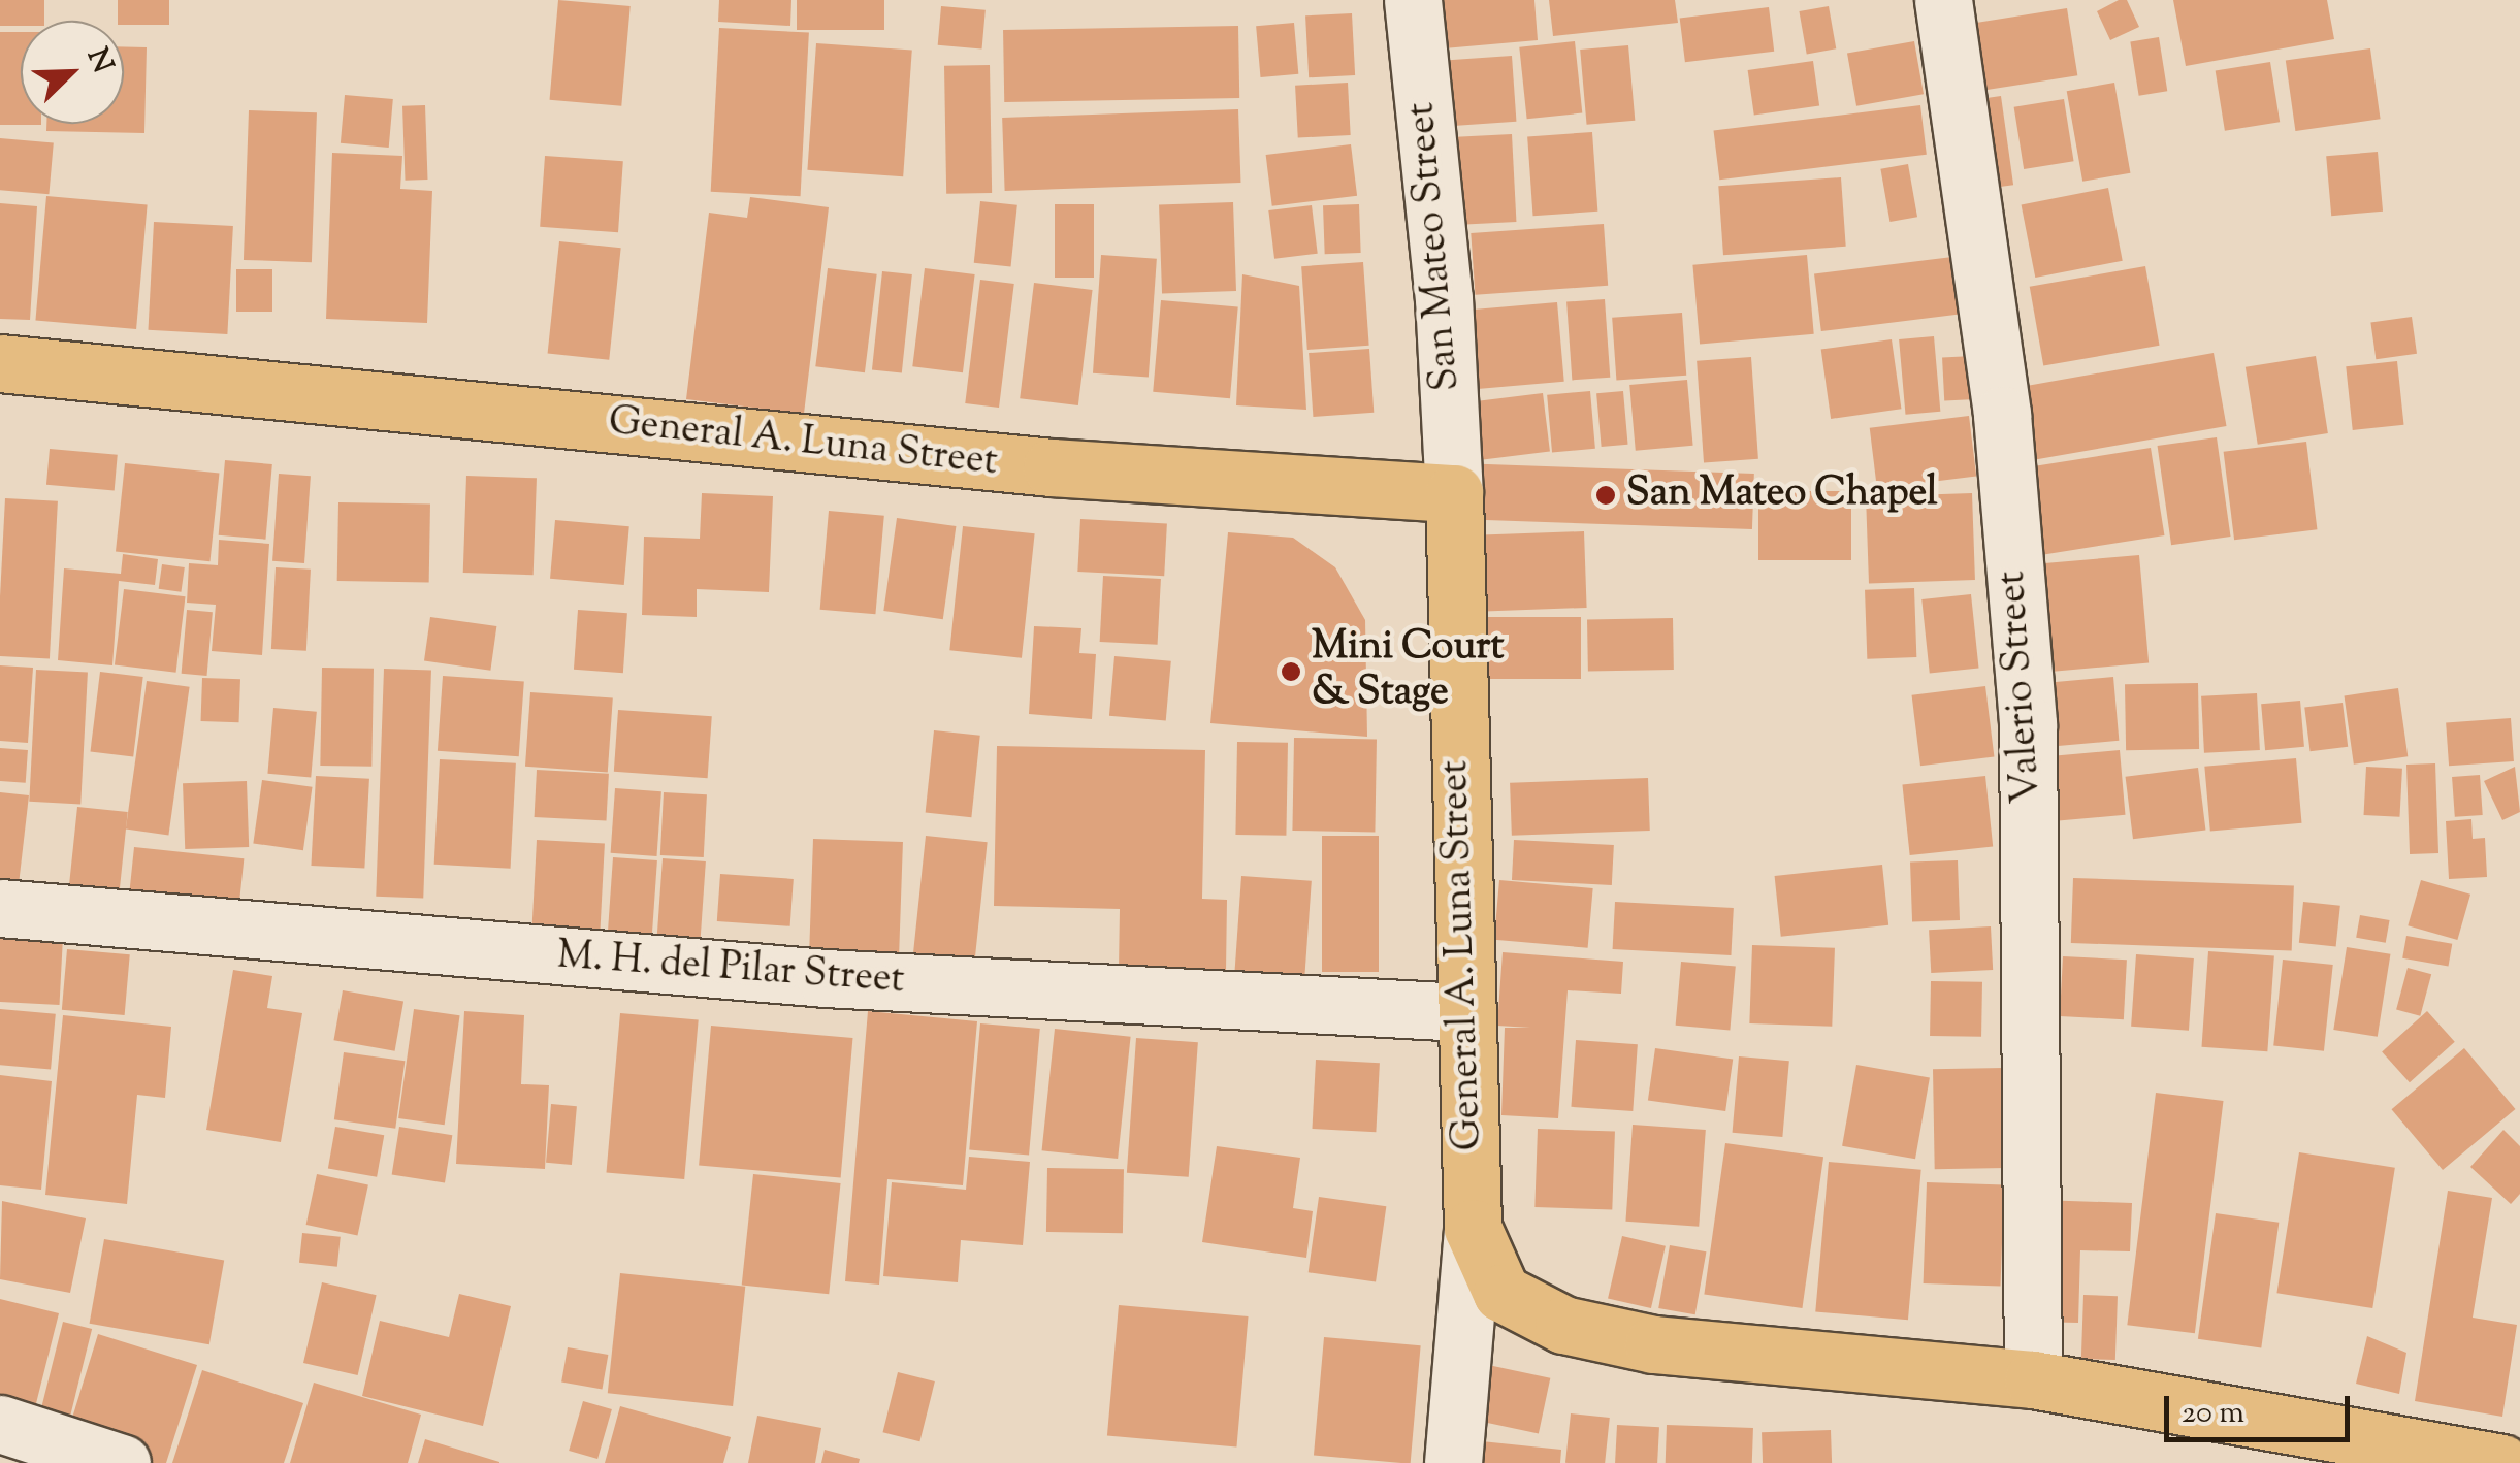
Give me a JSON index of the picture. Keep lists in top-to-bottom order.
{
  "streets": {
    "main road": ["General A. Luna Street"],
    "street": ["San Mateo Street", "Valerio Street", "M. H. del Pilar Street"]
  },
  "crossings": [
    ["San Mateo Street", "General A. Luna Street"],
    ["General A. Luna Street", "Valerio Street"],
    ["General A. Luna Street", "M. H. del Pilar Street"]
  ],
  "places": ["San Mateo Chapel", "Mini Court & Stage"],
  "scale_bar": "20 m",
  "north": "top right"
}
